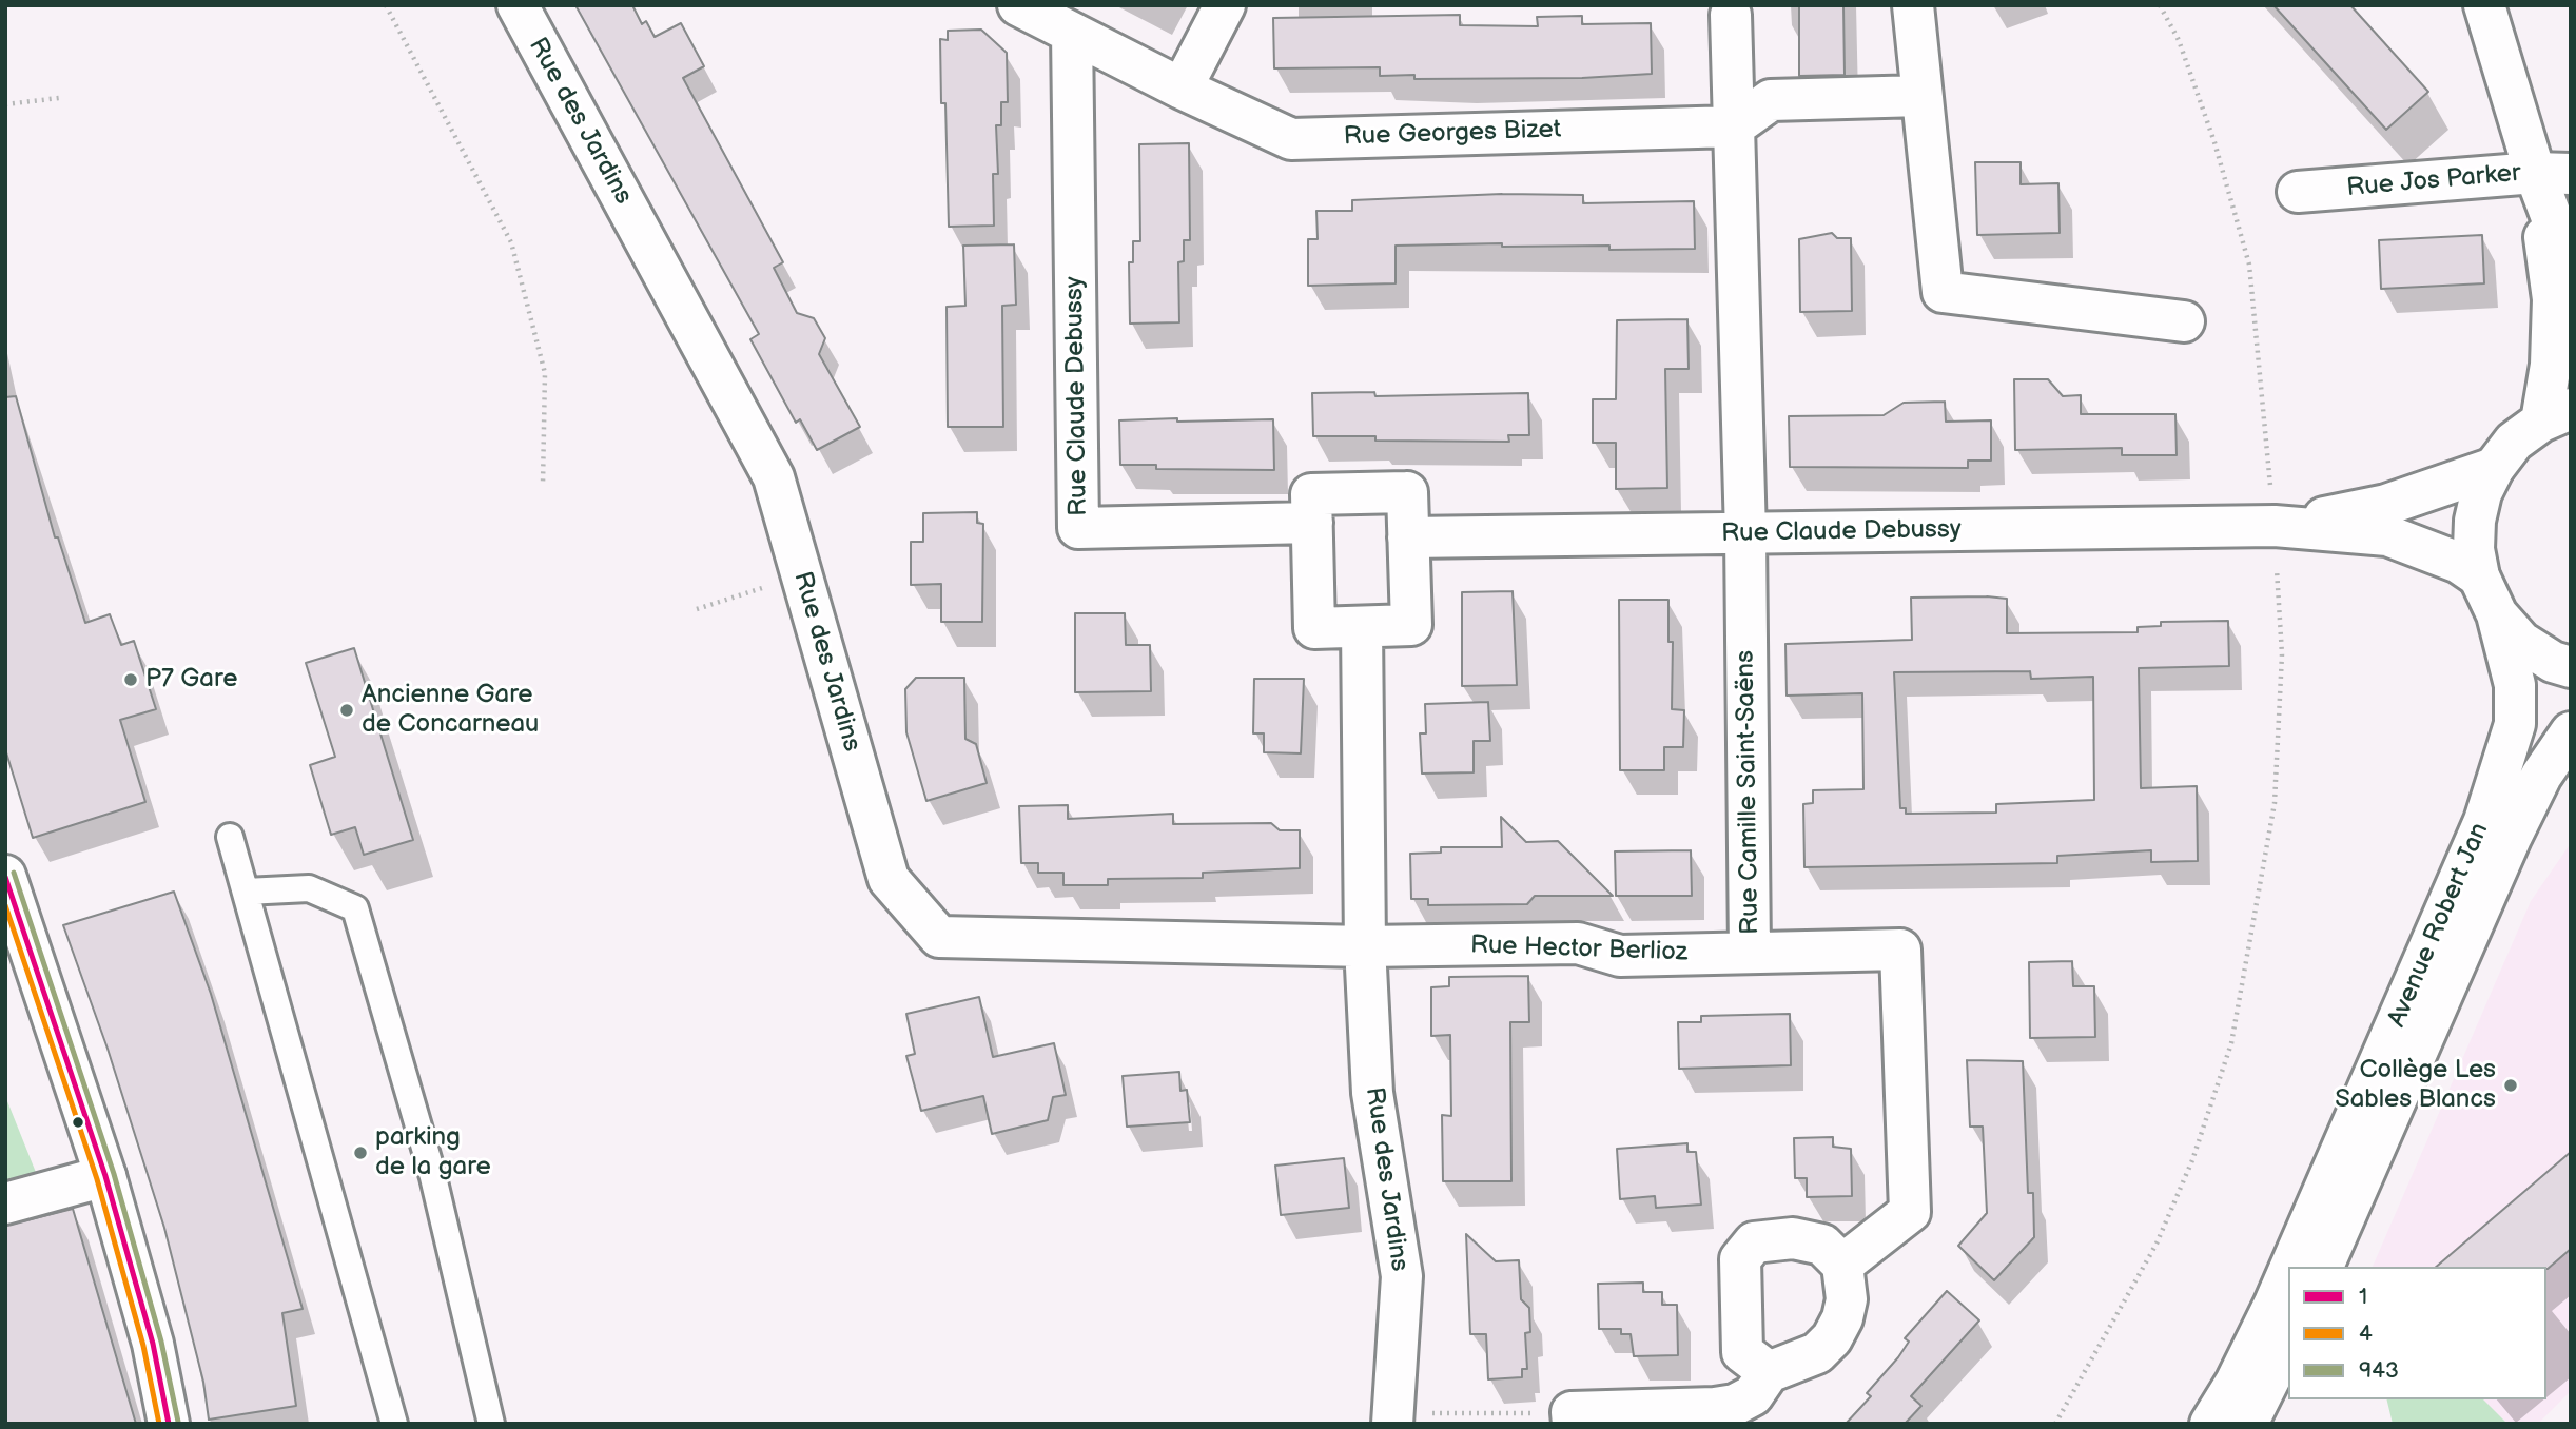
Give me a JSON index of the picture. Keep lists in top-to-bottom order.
{
  "streets": {
    "street": [
      "Rue des Jardins",
      "Rue Georges Bizet",
      "Rue Jos Parker",
      "Rue Claude Debussy",
      "Rue Camille Saint-Saëns",
      "Avenue Robert Jan",
      "Rue Hector Berlioz"
    ]
  },
  "crossings": [
    ["Rue des Jardins", "Rue Hector Berlioz"],
    ["Rue Georges Bizet", "Rue Claude Debussy"],
    ["Rue Claude Debussy", "Rue Camille Saint-Saëns"],
    ["Rue Camille Saint-Saëns", "Rue Hector Berlioz"]
  ],
  "places": [
    "P7 Gare",
    "Ancienne Gare de Concarneau",
    "Collège Les Sables Blancs",
    "parking de la gare"
  ],
  "lines": ["transit line 943", "transit line 1", "transit line 4"],
  "legend": ["1", "4", "943"]
}
